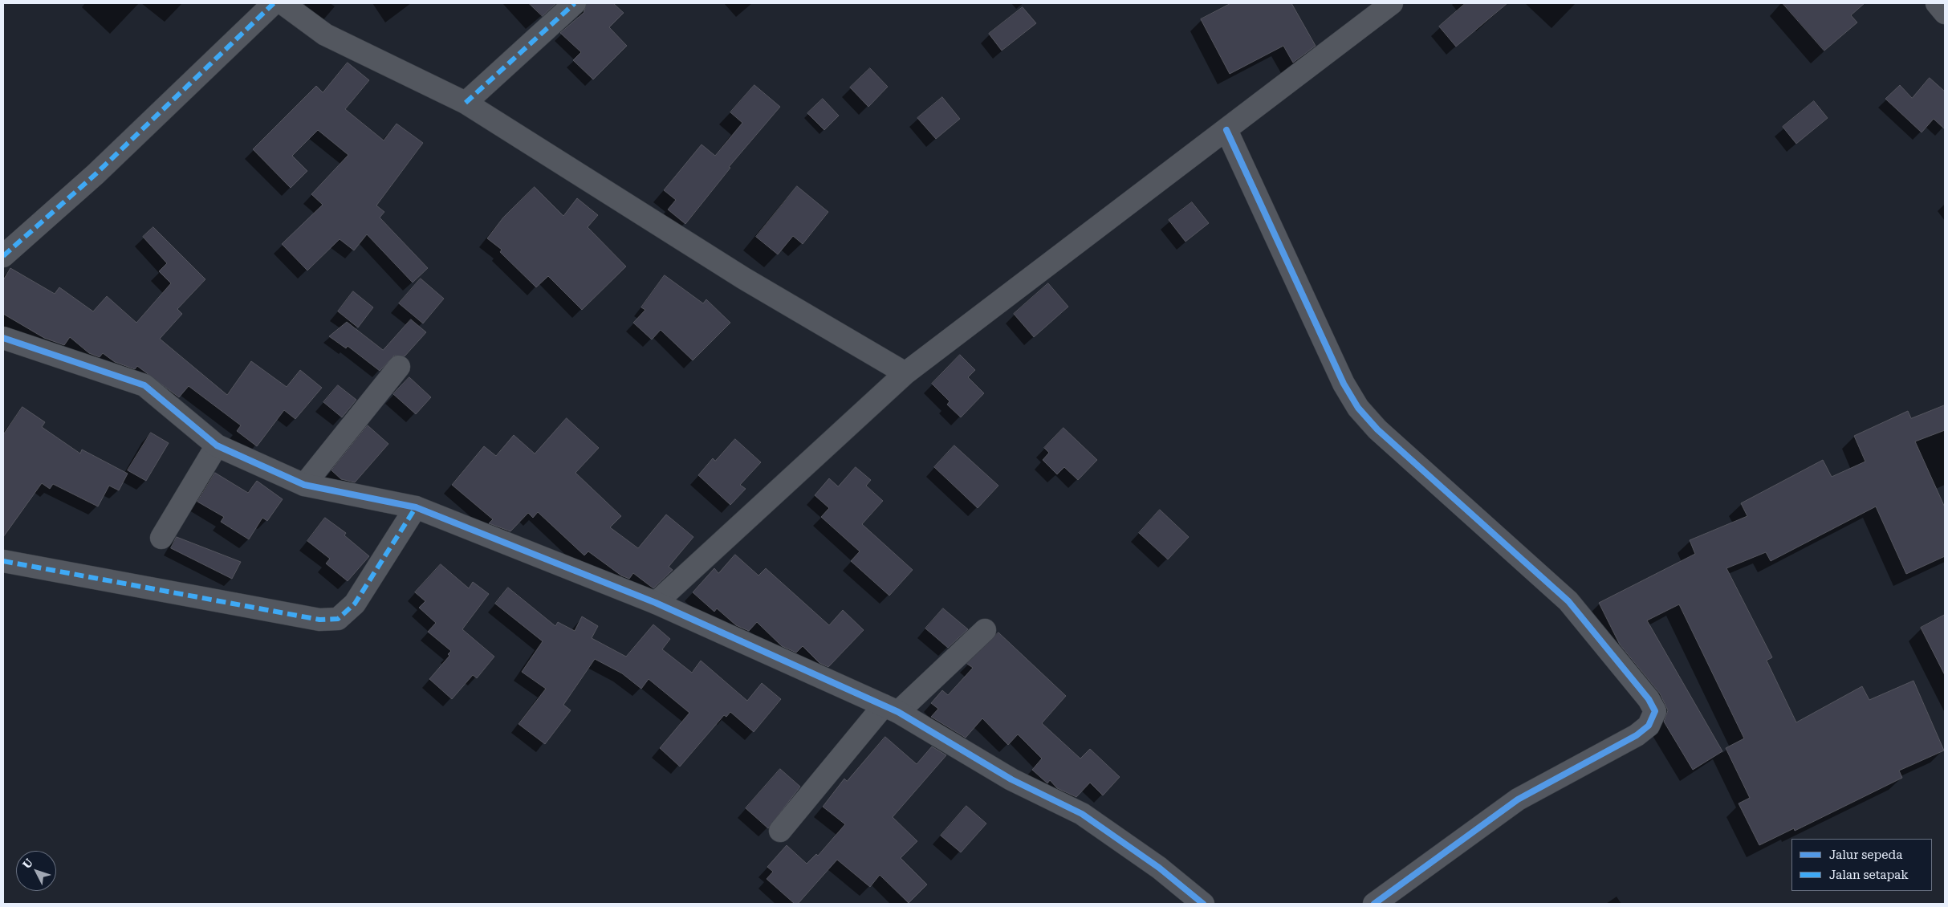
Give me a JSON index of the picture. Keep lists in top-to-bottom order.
{
  "legend": ["Jalur sepeda", "Jalan setapak"],
  "north": "top left"
}
